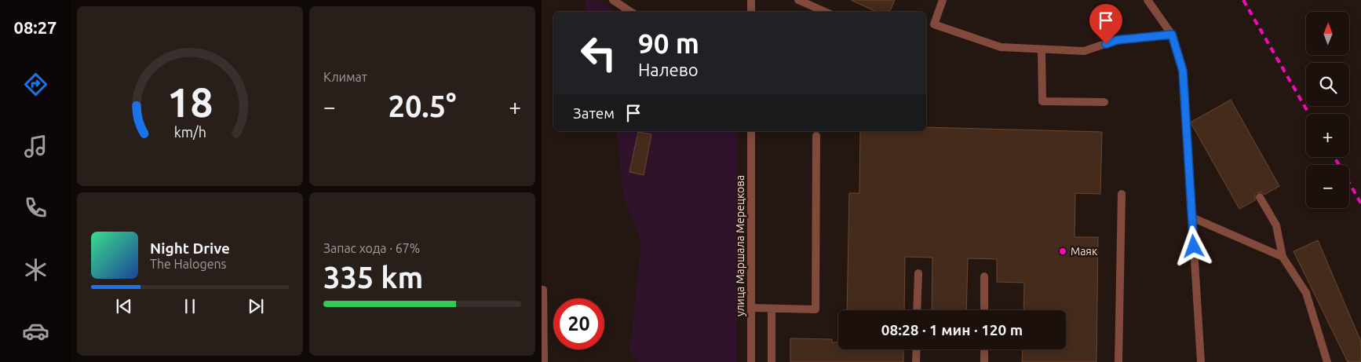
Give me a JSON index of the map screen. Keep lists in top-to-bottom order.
{
  "streets": {
    "street": ["улица Маршала Мерецкова"]
  },
  "places": ["Маяк"],
  "north": "top",
  "page": {
    "tabs": "08:27",
    "tile": [
      "Климат",
      ["Запас хода · 67%", "335 km"]
    ],
    "map_buttons": ["+", "−"],
    "turn": ["90 m", "Налево"],
    "heat": ["−", "20.5°", "+"],
    "then": "Затем",
    "song": ["Night Drive", "The Halogens"],
    "limit": "20",
    "trip": "08:28 · 1 мин · 120 m",
    "gauge": ["18", "km/h"]
  }
}
